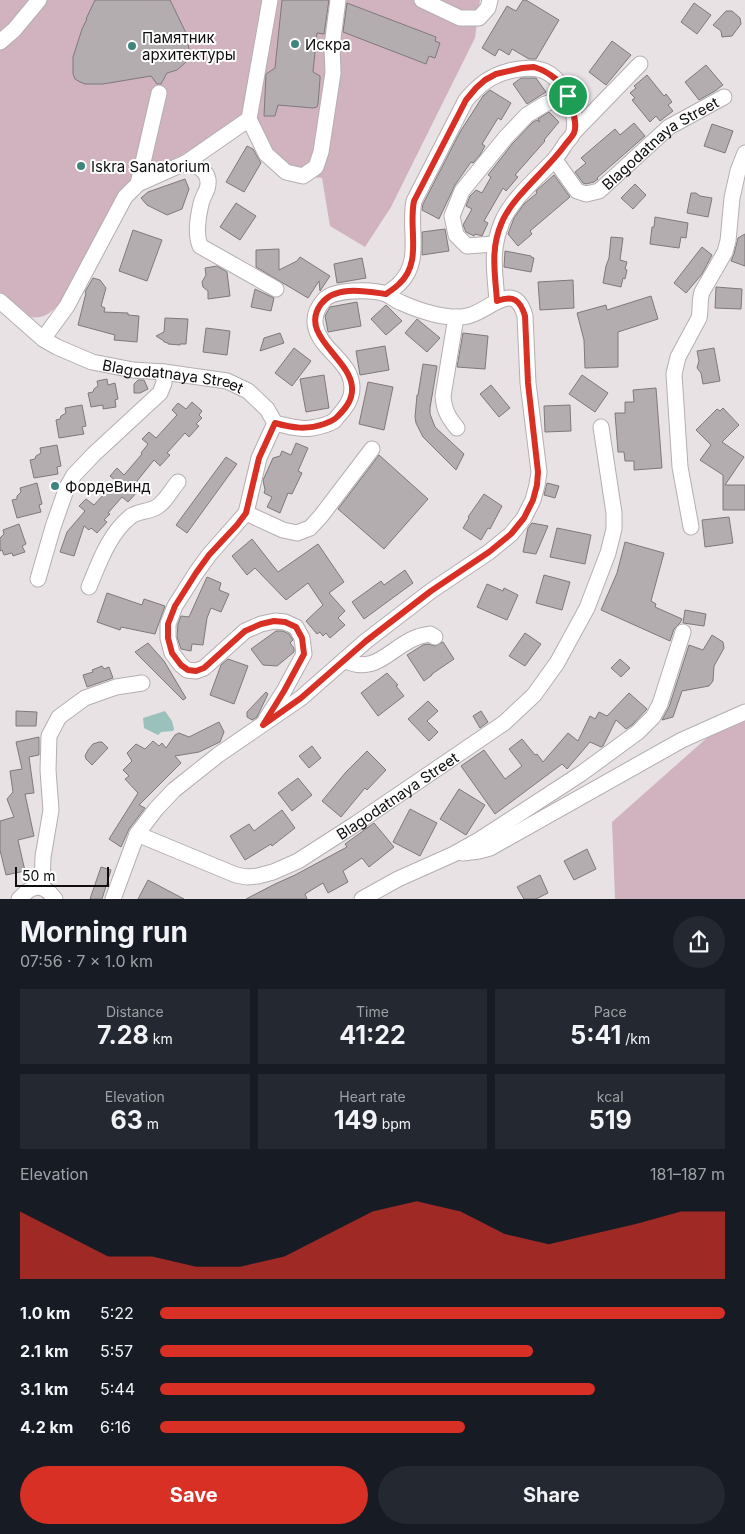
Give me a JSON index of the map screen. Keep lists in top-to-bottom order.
{
  "streets": {
    "street": ["Blagodatnaya Street"]
  },
  "places": [
    "Искра",
    "Памятник архитектуры",
    "Iskra Sanatorium",
    "ФордеВинд"
  ],
  "scale_bar": "50 m",
  "page": {
    "scale": "50 m",
    "heading": ["Morning run", "07:56 · 7 × 1.0 km"],
    "stats": [
      ["Distance", "7.28 km"],
      ["Time", "41:22"],
      ["Pace", "5:41 /km"],
      ["Elevation", "63 m"],
      ["Heart rate", "149 bpm"],
      ["kcal", "519"]
    ],
    "chart": ["Elevation", "181–187 m"],
    "list": [
      {
        "name": "1.0 km",
        "note": "5:22"
      },
      {
        "name": "2.1 km",
        "note": "5:57"
      },
      {
        "name": "3.1 km",
        "note": "5:44"
      },
      {
        "name": "4.2 km",
        "note": "6:16"
      }
    ],
    "buttons": ["Save", "Share"]
  }
}
